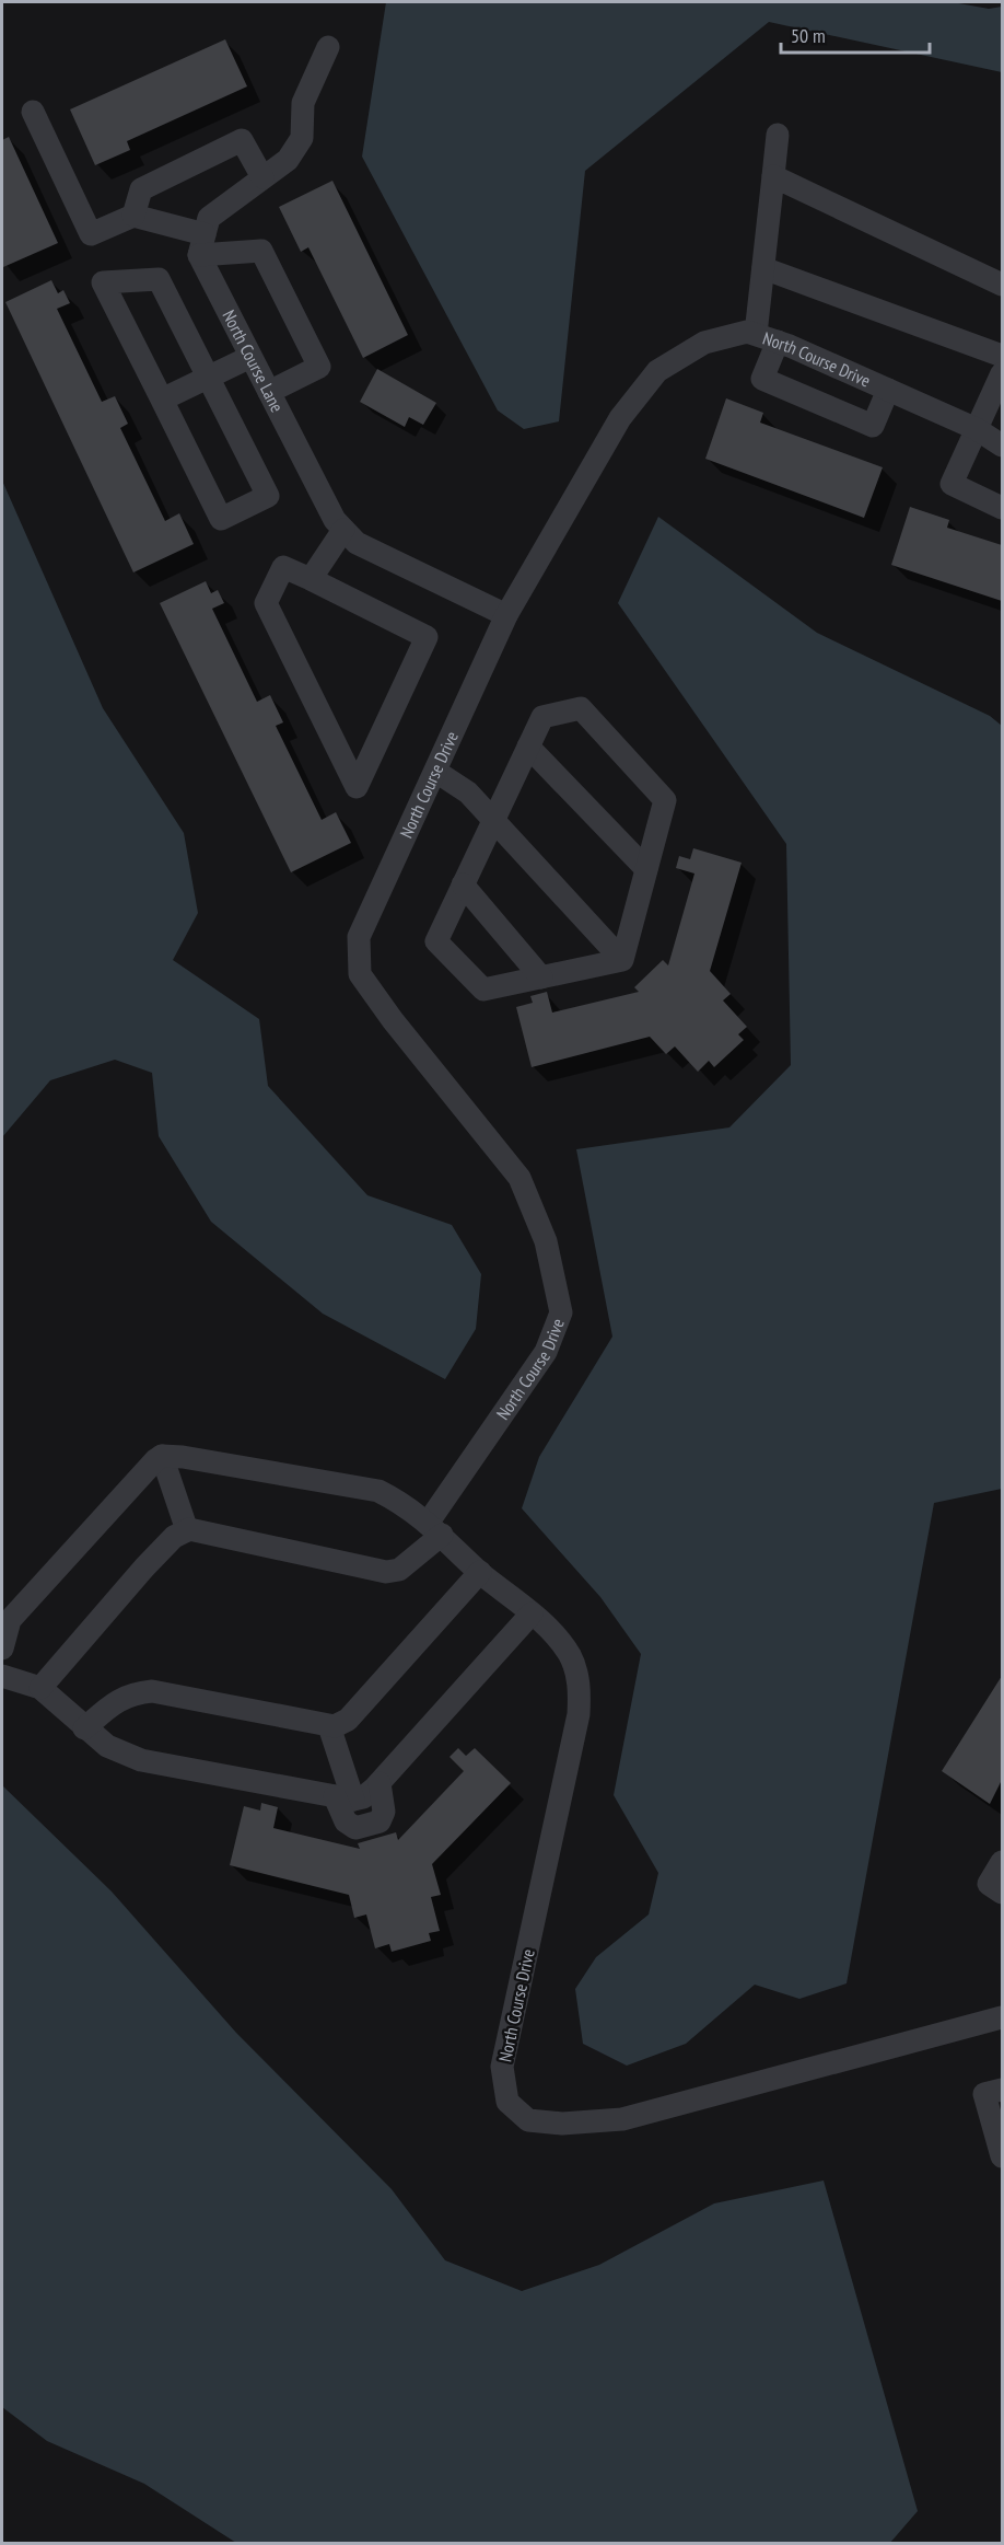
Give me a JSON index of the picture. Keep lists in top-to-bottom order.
{
  "streets": {
    "street": ["North Course Drive", "North Course Lane"]
  },
  "crossings": [
    ["North Course Drive", "North Course Lane"]
  ],
  "scale_bar": "50 m"
}
